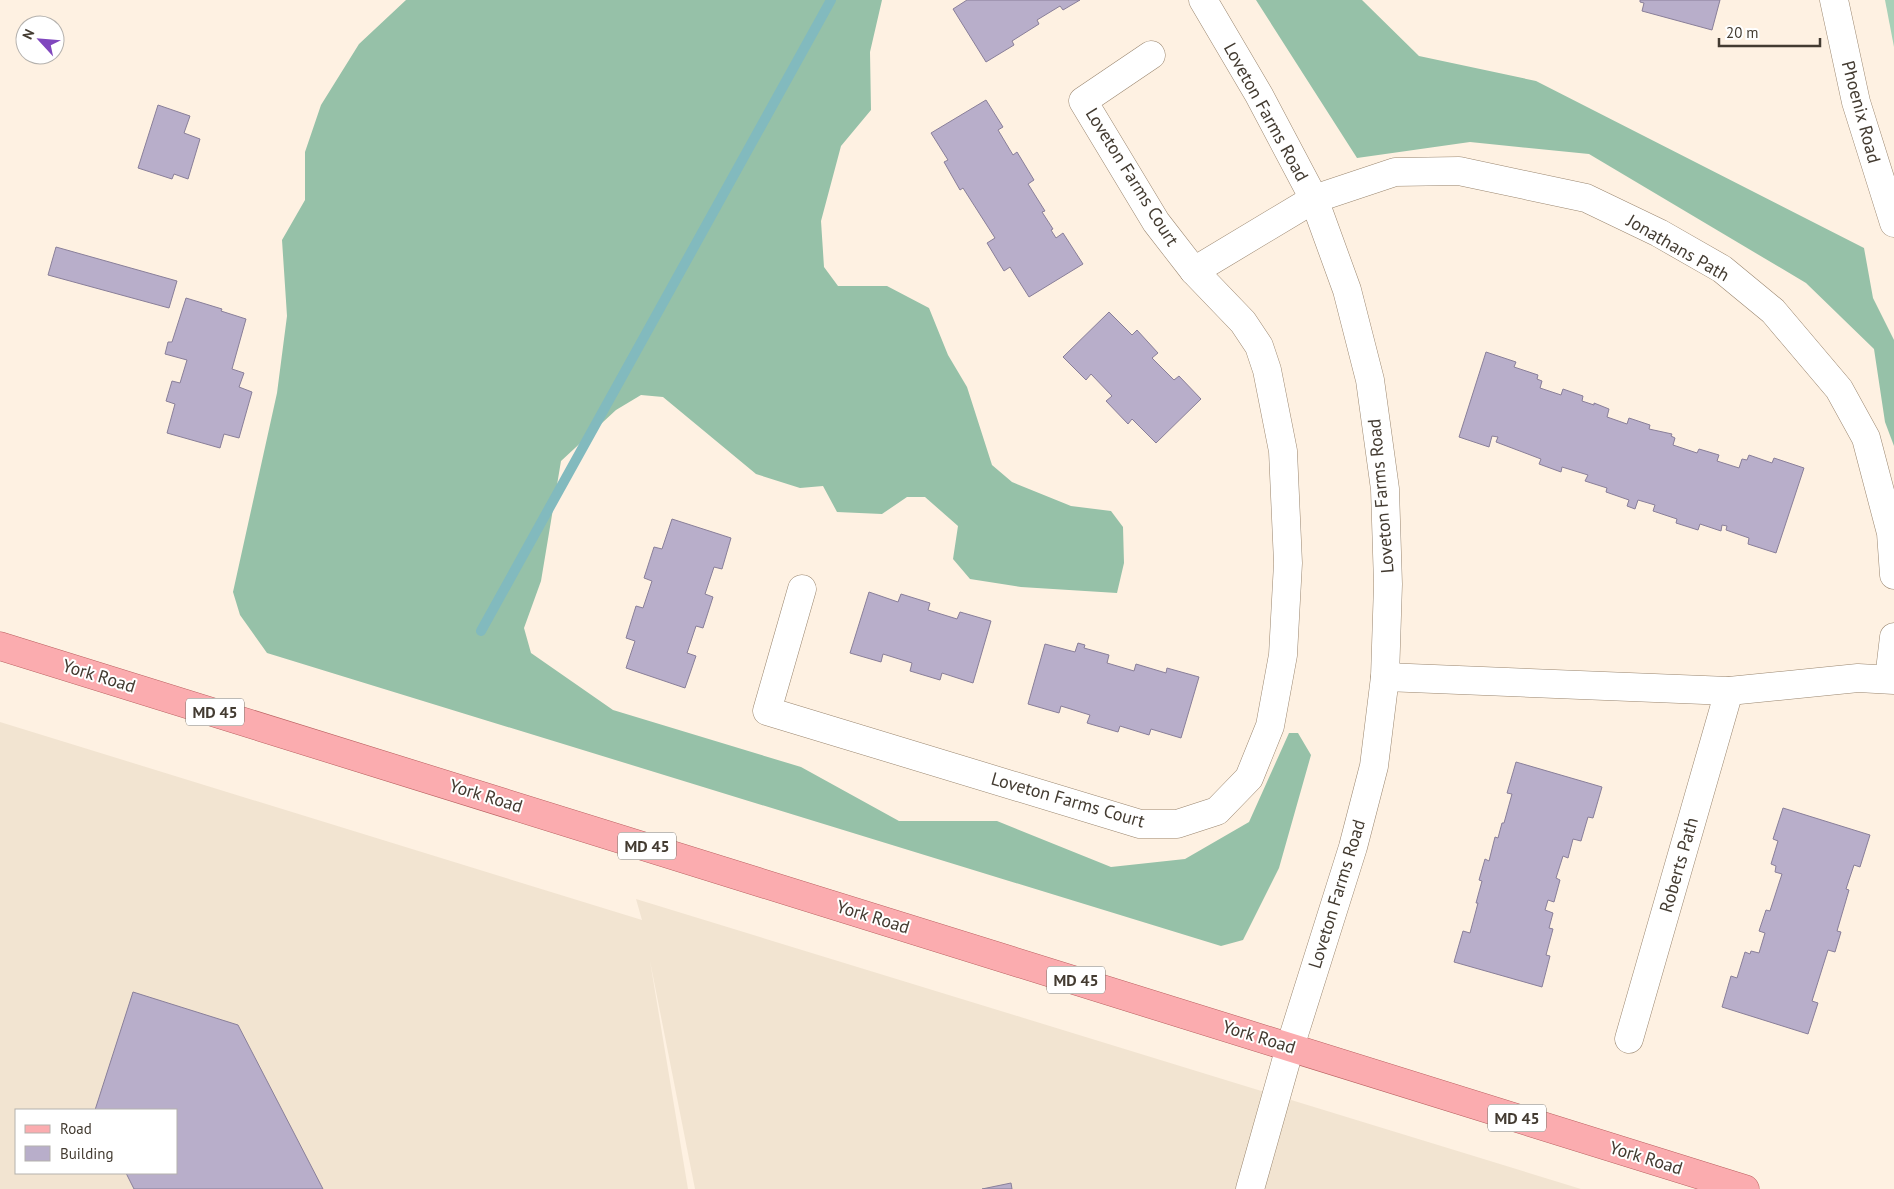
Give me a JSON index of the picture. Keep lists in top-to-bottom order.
{
  "streets": {
    "main road": ["York Road", "MD 45"],
    "street": [
      "Loveton Farms Road",
      "Phoenix Road",
      "Loveton Farms Court",
      "Jonathans Path",
      "Roberts Path"
    ]
  },
  "crossings": [
    ["Loveton Farms Road", "Jonathans Path"],
    ["Loveton Farms Road", "York Road"]
  ],
  "legend": ["Road", "Building"],
  "scale_bar": "20 m",
  "north": "top left"
}
